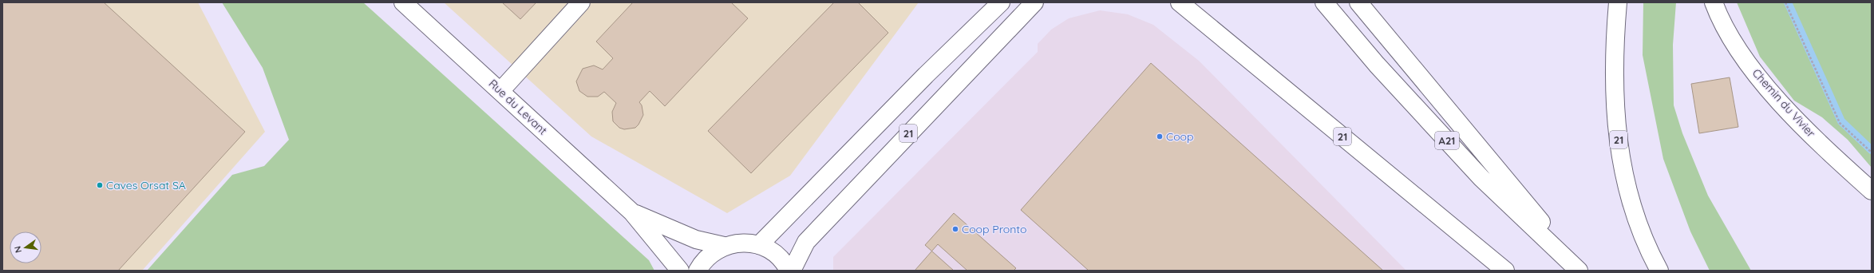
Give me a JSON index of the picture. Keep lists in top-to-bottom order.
{
  "streets": {
    "main road": [
      "Chemin du Vivier",
      "Rue du Levant",
      "21",
      "A21"
    ]
  },
  "places": ["Coop", "Caves Orsat SA", "Coop Pronto"],
  "north": "left"
}
